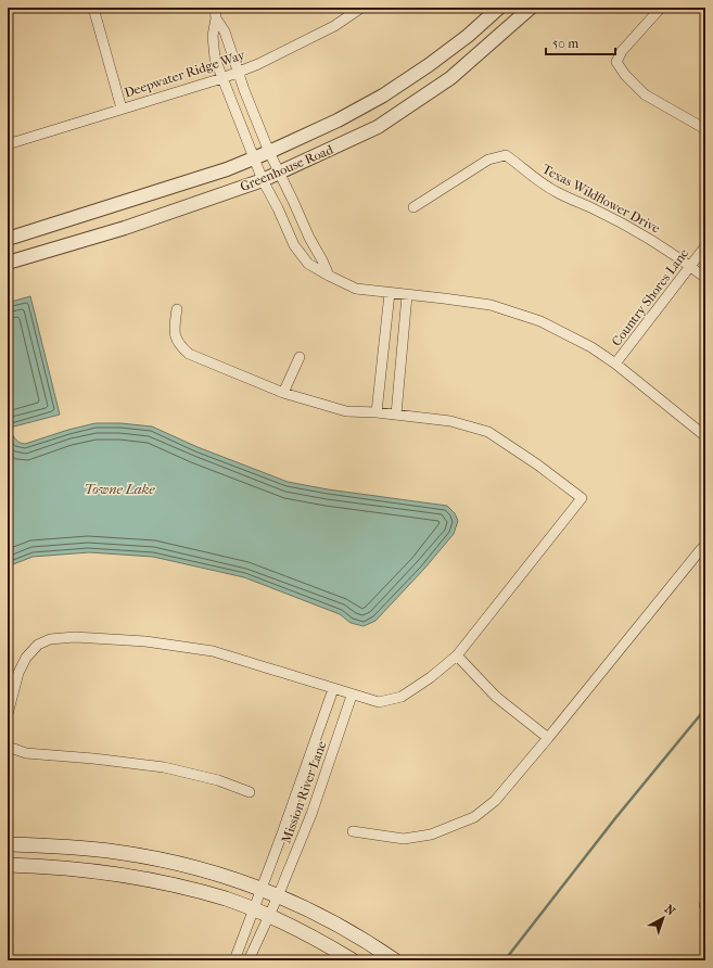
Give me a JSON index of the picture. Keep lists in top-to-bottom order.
{
  "streets": {
    "street": [
      "Deepwater Ridge Way",
      "Greenhouse Road",
      "Texas Wildflower Drive",
      "Country Shores Lane",
      "Mission River Lane"
    ]
  },
  "crossings": [
    ["Texas Wildflower Drive", "Country Shores Lane"]
  ],
  "water": ["Towne Lake"],
  "scale_bar": "50 m",
  "north": "top right"
}
